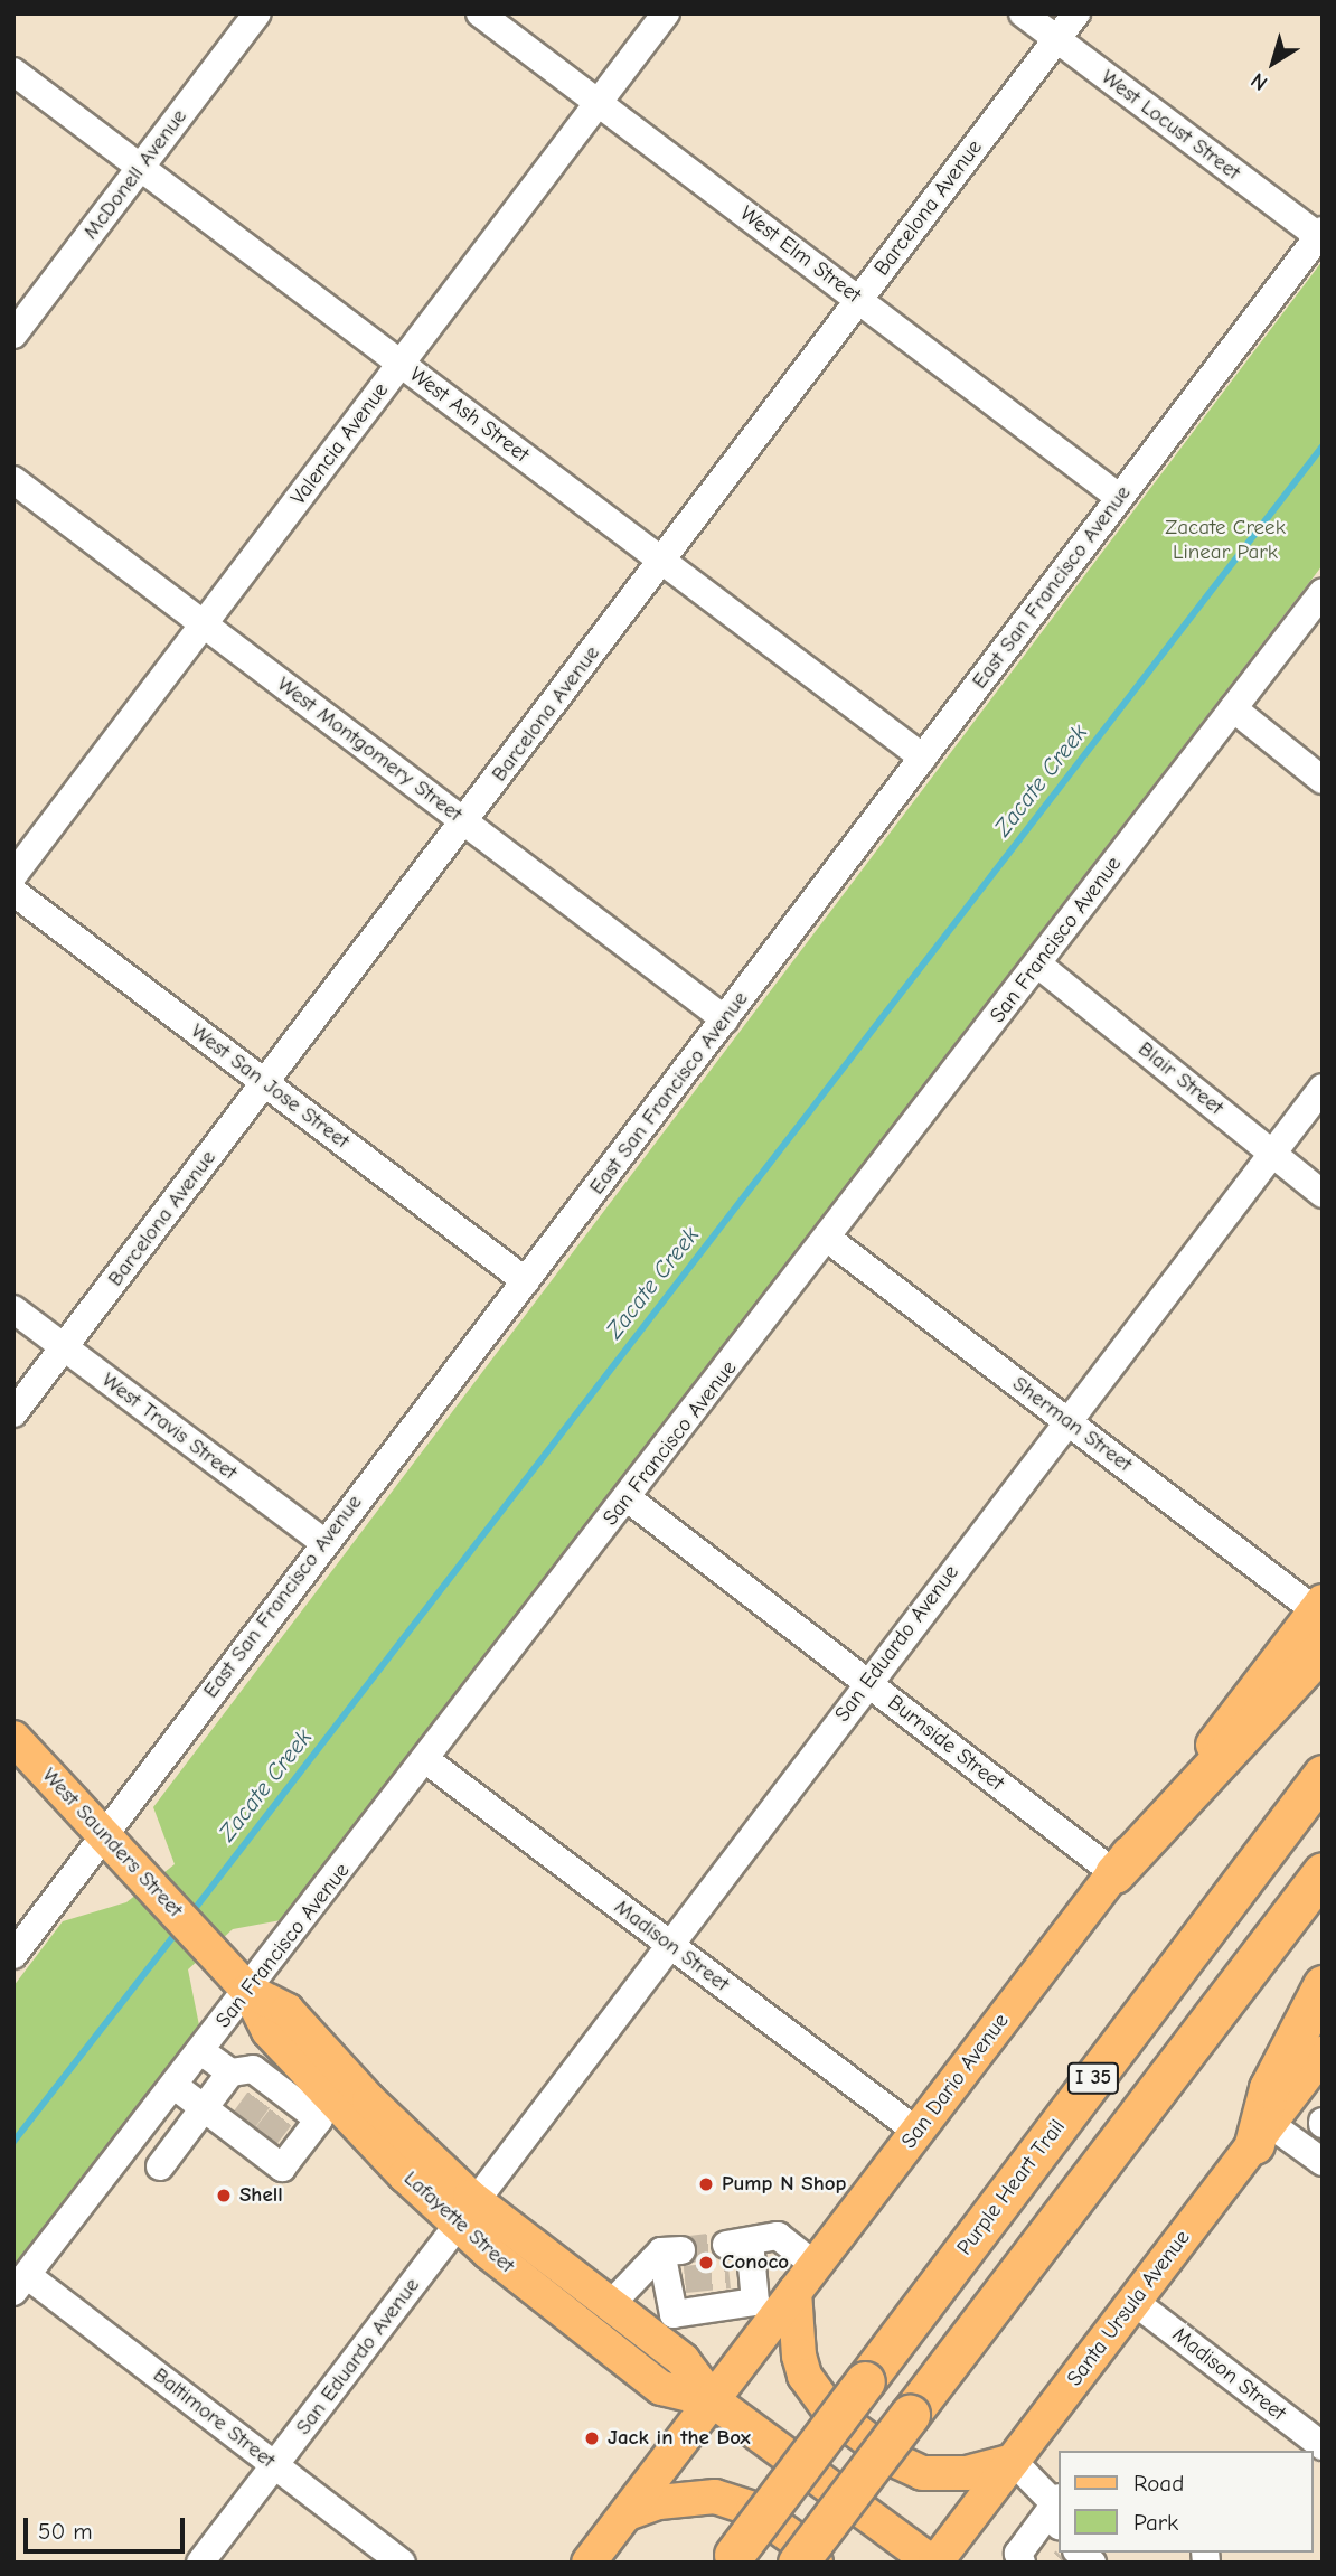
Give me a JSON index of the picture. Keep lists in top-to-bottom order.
{
  "streets": {
    "highway": ["I 35", "Purple Heart Trail"],
    "main road": [
      "West Saunders Street",
      "San Dario Avenue",
      "Lafayette Street",
      "Santa Ursula Avenue"
    ],
    "street": [
      "West Locust Street",
      "McDonell Avenue",
      "Barcelona Avenue",
      "West Elm Street",
      "West Ash Street",
      "Valencia Avenue",
      "East San Francisco Avenue",
      "West Montgomery Street",
      "San Francisco Avenue",
      "Blair Street",
      "West San Jose Street",
      "Sherman Street",
      "West Travis Street",
      "San Eduardo Avenue",
      "Burnside Street",
      "Madison Street",
      "Baltimore Street"
    ]
  },
  "crossings": [
    ["West Locust Street", "Barcelona Avenue"],
    ["West Locust Street", "East San Francisco Avenue"],
    ["McDonell Avenue", "West Ash Street"],
    ["Barcelona Avenue", "West Elm Street"],
    ["Barcelona Avenue", "West Ash Street"],
    ["Barcelona Avenue", "West Montgomery Street"],
    ["Barcelona Avenue", "West San Jose Street"],
    ["Barcelona Avenue", "West Travis Street"],
    ["West Elm Street", "Valencia Avenue"],
    ["West Elm Street", "East San Francisco Avenue"],
    ["West Ash Street", "Valencia Avenue"],
    ["West Ash Street", "East San Francisco Avenue"],
    ["Valencia Avenue", "West Montgomery Street"],
    ["East San Francisco Avenue", "West Montgomery Street"],
    ["East San Francisco Avenue", "West San Jose Street"],
    ["East San Francisco Avenue", "West Travis Street"],
    ["East San Francisco Avenue", "West Saunders Street"],
    ["San Francisco Avenue", "Blair Street"],
    ["San Francisco Avenue", "Sherman Street"],
    ["San Francisco Avenue", "Burnside Street"],
    ["San Francisco Avenue", "Madison Street"],
    ["San Francisco Avenue", "Lafayette Street"],
    ["San Francisco Avenue", "Baltimore Street"],
    ["Blair Street", "San Eduardo Avenue"],
    ["Sherman Street", "San Eduardo Avenue"],
    ["San Eduardo Avenue", "Burnside Street"],
    ["San Eduardo Avenue", "Madison Street"],
    ["San Eduardo Avenue", "Lafayette Street"],
    ["San Eduardo Avenue", "Baltimore Street"],
    ["Burnside Street", "San Dario Avenue"],
    ["West Saunders Street", "Lafayette Street"],
    ["Madison Street", "San Dario Avenue"],
    ["Madison Street", "Santa Ursula Avenue"],
    ["San Dario Avenue", "Lafayette Street"],
    ["Lafayette Street", "Santa Ursula Avenue"]
  ],
  "water": ["Zacate Creek"],
  "parks": ["Zacate Creek Linear Park"],
  "places": [
    "Pump N Shop",
    "Shell",
    "Conoco",
    "Jack in the Box"
  ],
  "legend": ["Road", "Park"],
  "scale_bar": "50 m",
  "north": "bottom left"
}
